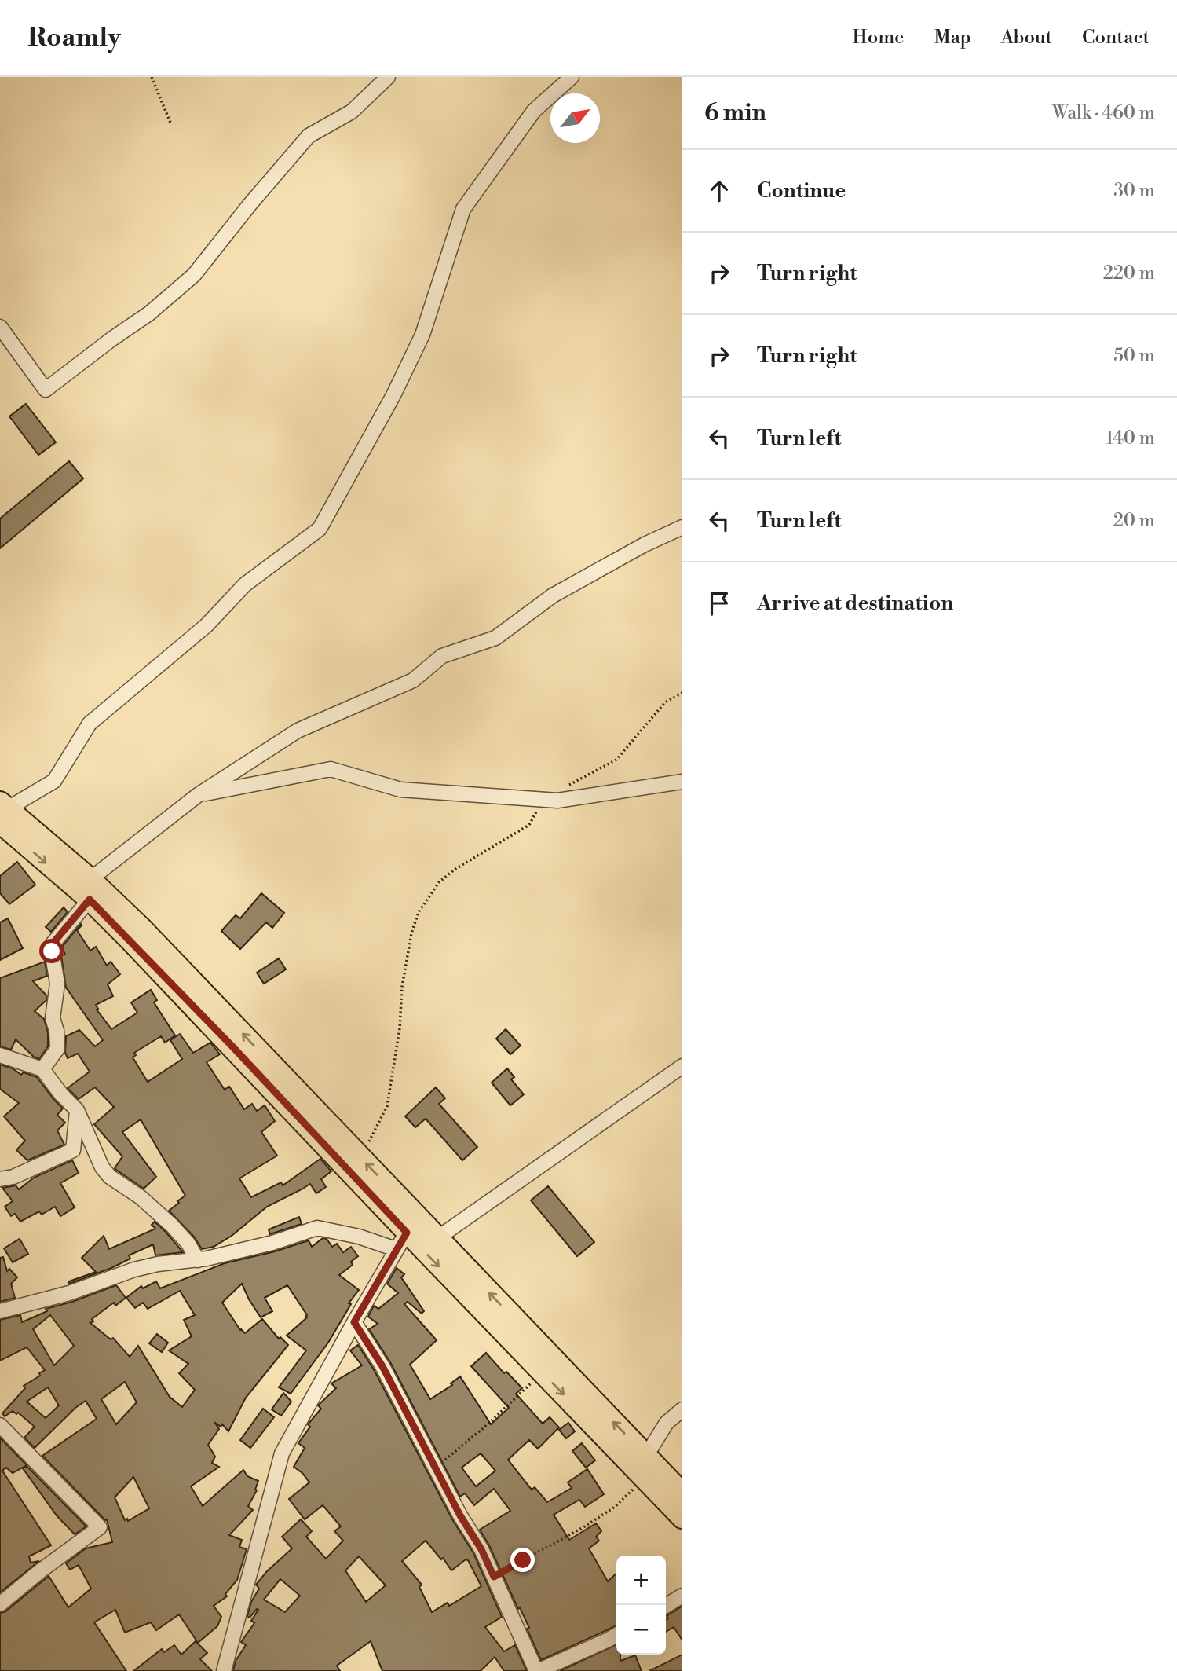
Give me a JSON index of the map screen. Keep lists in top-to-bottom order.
{
  "north": "top right",
  "page": {
    "header": "Roamly",
    "nav": [
      "Home",
      "Map",
      "About",
      "Contact"
    ],
    "heading": ["6 min", "Walk · 460 m"],
    "list": [
      ["Continue", "30 m"],
      ["Turn right", "220 m"],
      ["Turn right", "50 m"],
      ["Turn left", "140 m"],
      ["Turn left", "20 m"],
      "Arrive at destination"
    ],
    "map_buttons": ["+", "−"]
  }
}
